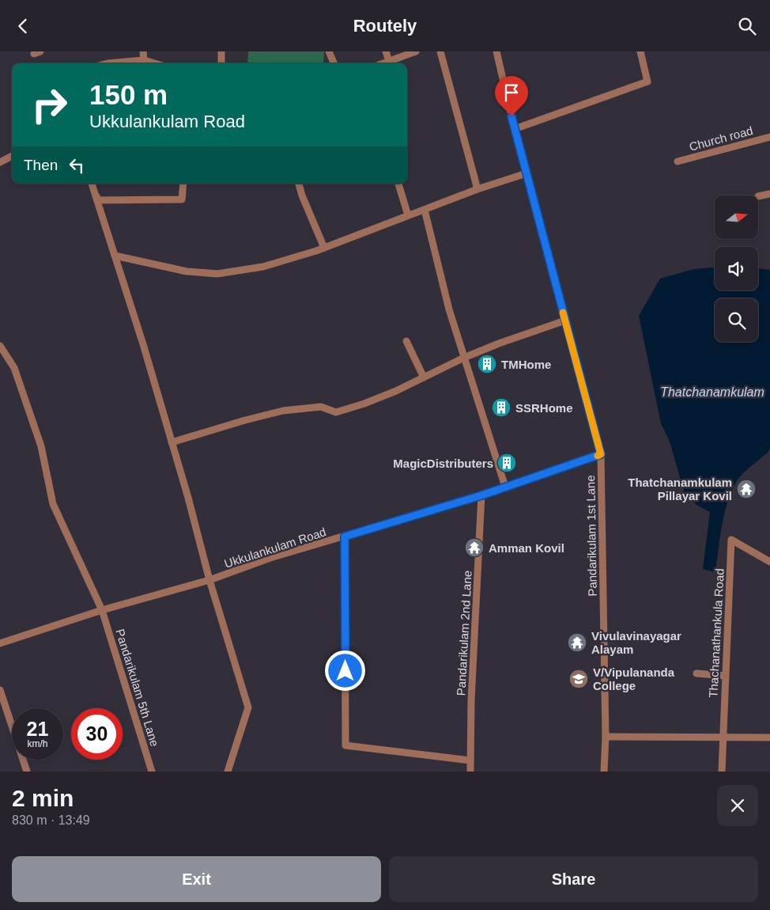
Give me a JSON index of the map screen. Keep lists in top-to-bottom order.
{
  "streets": {
    "street": [
      "Church road",
      "Pandarikulam 1st Lane",
      "Ukkulankulam Road",
      "Pandarikulam 2nd Lane",
      "Thachanathankula Road",
      "Pandarikulam 5th Lane"
    ]
  },
  "crossings": [
    ["Pandarikulam 1st Lane", "Ukkulankulam Road"],
    ["Ukkulankulam Road", "Pandarikulam 2nd Lane"],
    ["Ukkulankulam Road", "Pandarikulam 5th Lane"]
  ],
  "water": ["Thatchanamkulam"],
  "places": {
    "building": ["TMHome", "SSRHome", "MagicDistributers"],
    "temple": ["Thatchanamkulam Pillayar Kovil", "Amman Kovil", "Vivulavinayagar Alayam"],
    "school or university": ["V/Vipulananda College"]
  },
  "north": "right",
  "page": {
    "header": "Routely",
    "turn": ["150 m", "Ukkulankulam Road"],
    "then": "Then",
    "speed": "21 km/h",
    "limit": "30",
    "heading": ["2 min", "830 m · 13:49"],
    "buttons": ["Exit", "Share"]
  }
}
